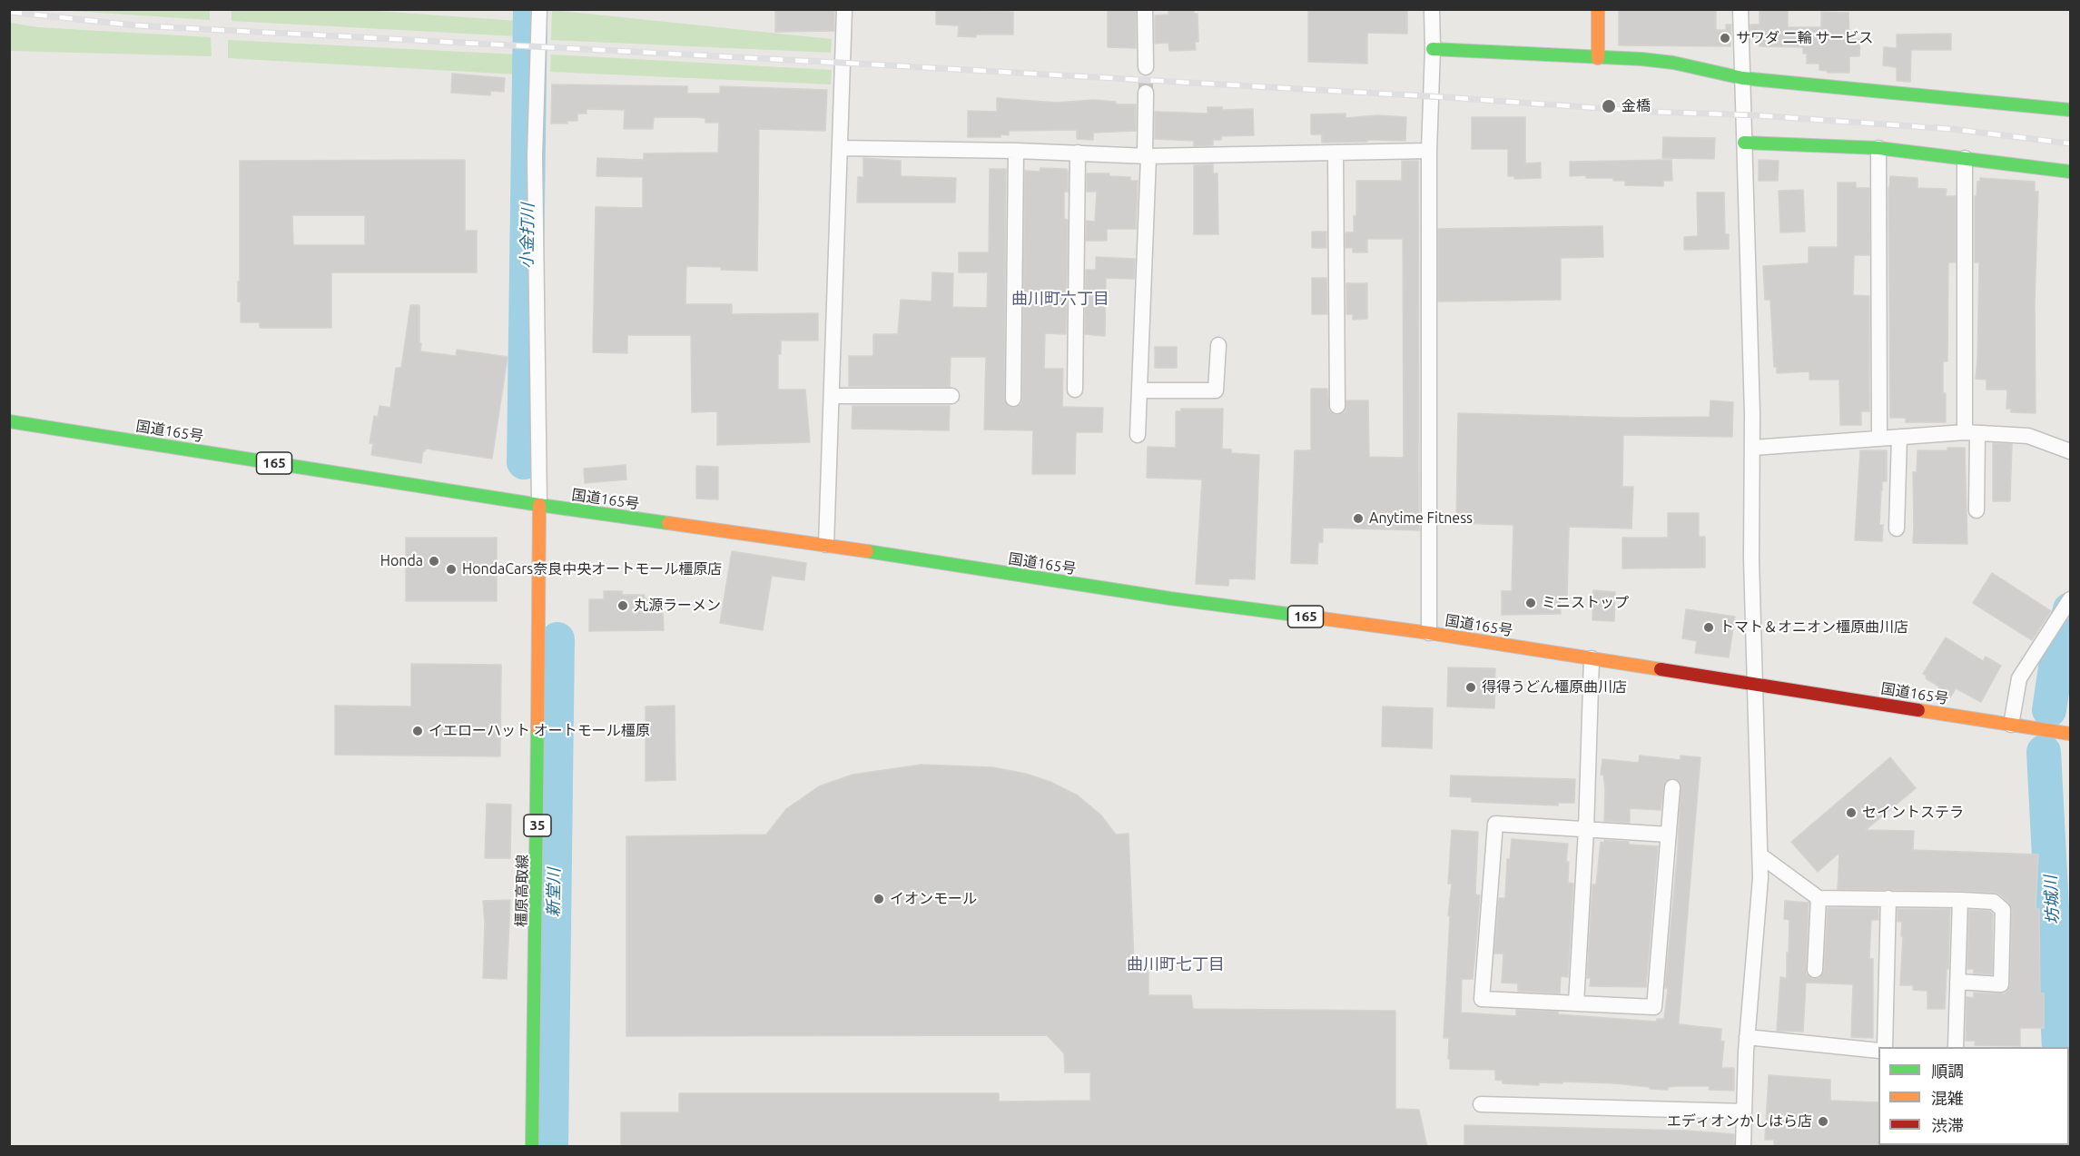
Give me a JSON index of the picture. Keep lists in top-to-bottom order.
{
  "streets": {
    "main road": [
      "国道165号",
      "165",
      "35",
      "橿原高取線"
    ]
  },
  "crossings": [
    ["国道165号", "橿原高取線"]
  ],
  "districts": ["曲川町六丁目", "曲川町七丁目"],
  "water": ["小金打川", "新堂川", "坊城川"],
  "places": [
    "サワダ 二輪 サービス",
    "金橋",
    "Anytime Fitness",
    "Honda",
    "HondaCars奈良中央オートモール橿原店",
    "ミニストップ",
    "丸源ラーメン",
    "トマト＆オニオン橿原曲川店",
    "得得うどん橿原曲川店",
    "イエローハット オートモール橿原",
    "セイントステラ",
    "イオンモール",
    "エディオンかしはら店"
  ],
  "legend": ["順調", "混雑", "渋滞"]
}
